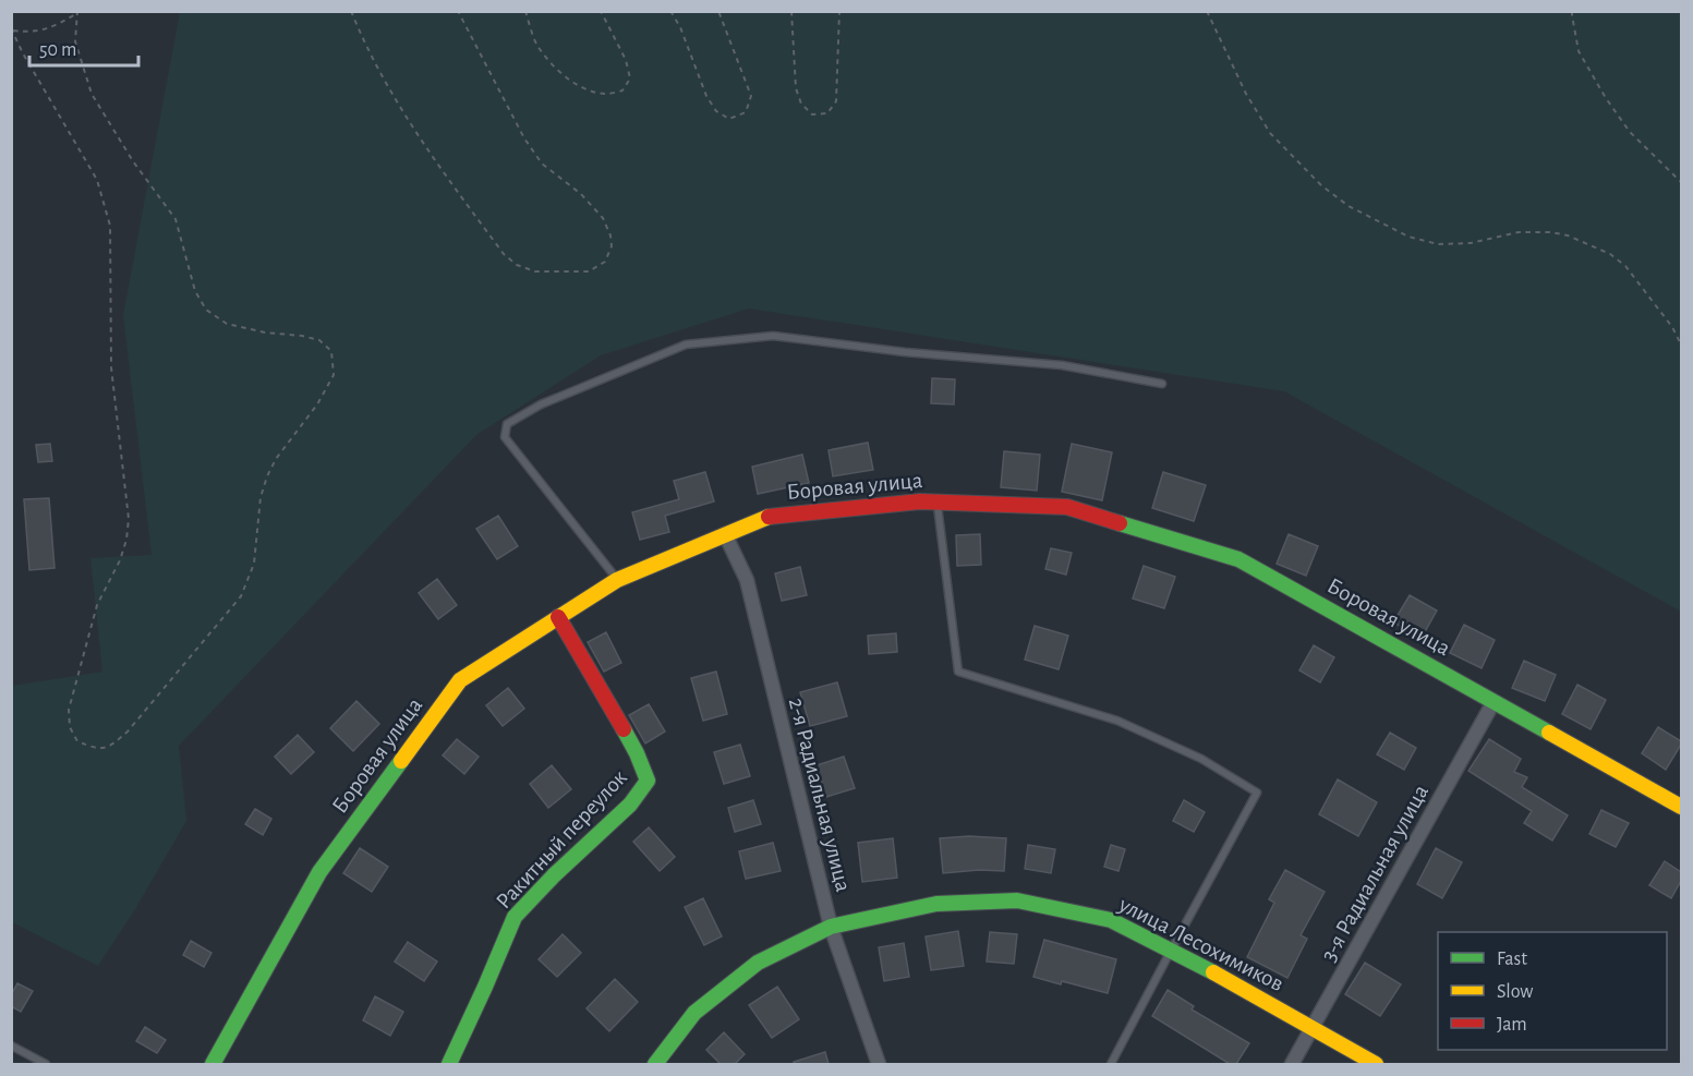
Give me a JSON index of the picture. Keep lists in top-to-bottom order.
{
  "streets": {
    "street": [
      "Боровая улица",
      "2-я Радиальная улица",
      "Ракитный переулок",
      "3-я Радиальная улица",
      "улица Лесохимиков"
    ]
  },
  "crossings": [
    ["Боровая улица", "2-я Радиальная улица"],
    ["Боровая улица", "Ракитный переулок"],
    ["Боровая улица", "3-я Радиальная улица"],
    ["2-я Радиальная улица", "улица Лесохимиков"],
    ["3-я Радиальная улица", "улица Лесохимиков"]
  ],
  "legend": ["Fast", "Slow", "Jam"],
  "scale_bar": "50 m"
}
